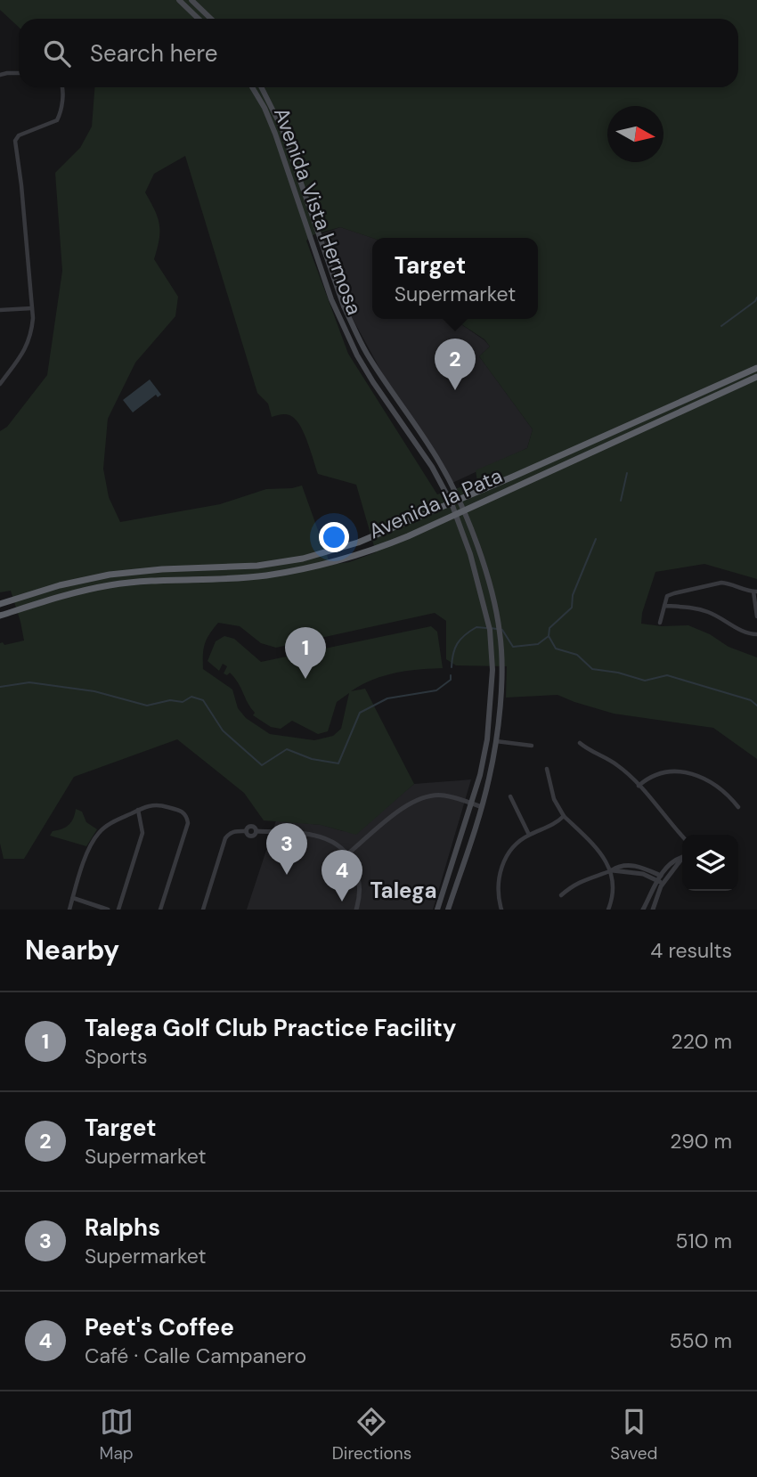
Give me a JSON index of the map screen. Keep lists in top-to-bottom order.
{
  "streets": {
    "highway": ["Avenida la Pata"],
    "main road": ["Avenida Vista Hermosa"]
  },
  "crossings": [
    ["Avenida Vista Hermosa", "Avenida la Pata"]
  ],
  "districts": ["Talega"],
  "north": "right",
  "page": {
    "search": "Search here",
    "popup": ["Target", "Supermarket"],
    "pins": [
      "2",
      "1",
      "3",
      "4"
    ],
    "heading": ["Nearby", "4 results"],
    "list": [
      {
        "mark": "1",
        "name": "Talega Golf Club Practice Facility",
        "note": "Sports",
        "value": "220 m"
      },
      {
        "mark": "2",
        "name": "Target",
        "note": "Supermarket",
        "value": "290 m"
      },
      {
        "mark": "3",
        "name": "Ralphs",
        "note": "Supermarket",
        "value": "510 m"
      },
      {
        "mark": "4",
        "name": "Peet's Coffee",
        "note": "Café · Calle Campanero",
        "value": "550 m"
      }
    ],
    "nav": ["Map", "Directions", "Saved"]
  }
}
